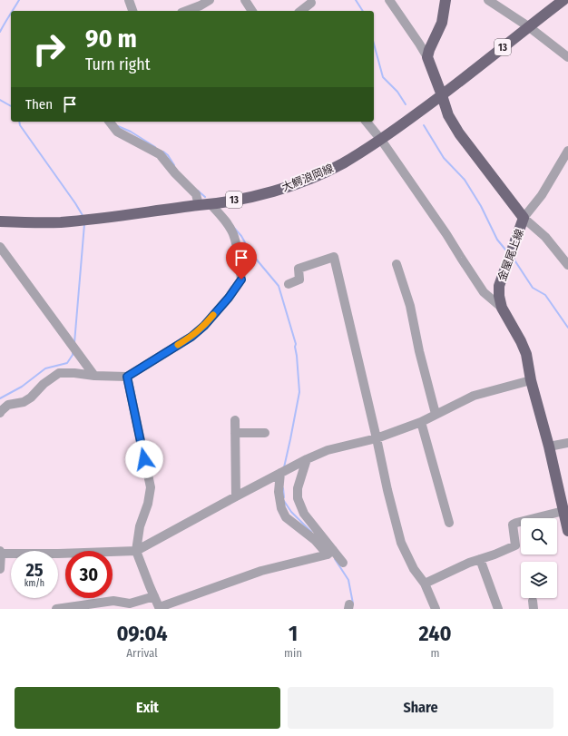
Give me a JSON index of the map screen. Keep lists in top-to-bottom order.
{
  "streets": {
    "main road": ["13", "大鰐浪岡線", "金屋尾上線"]
  },
  "crossings": [
    ["大鰐浪岡線", "金屋尾上線"]
  ],
  "page": {
    "turn": ["90 m", "Turn right"],
    "then": "Then",
    "speed": "25 km/h",
    "limit": "30",
    "eta": [
      "09:04",
      "Arrival",
      "1",
      "min",
      "240",
      "m"
    ],
    "buttons": ["Exit", "Share"]
  }
}
